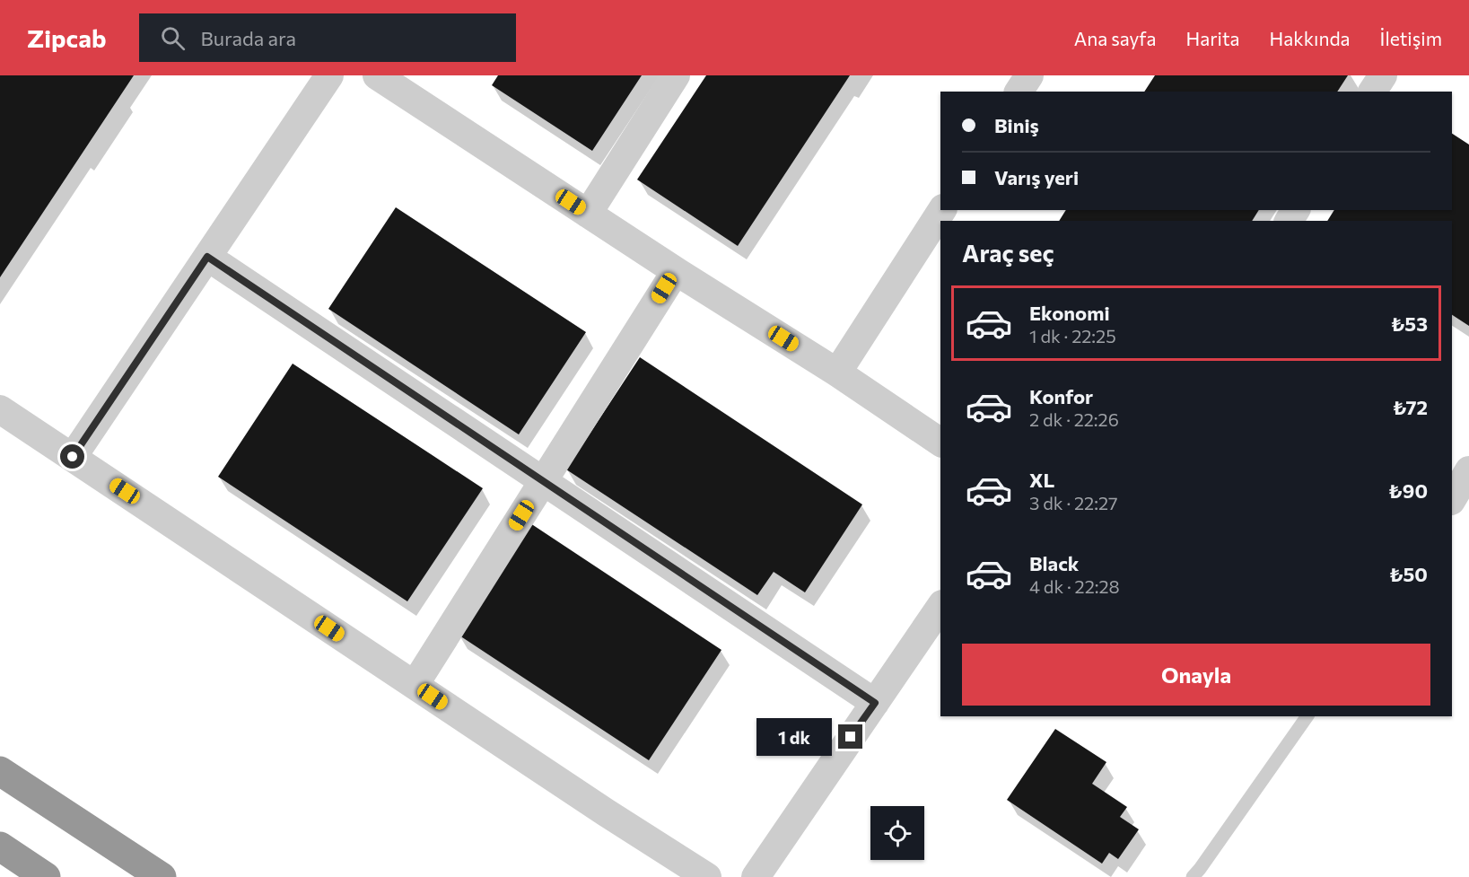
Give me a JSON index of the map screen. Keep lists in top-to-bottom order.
{
  "page": {
    "header": "Zipcab",
    "search": "Burada ara",
    "nav": [
      "Ana sayfa",
      "Harita",
      "Hakkında",
      "İletişim"
    ],
    "banner": ["Biniş", "Varış yeri"],
    "heading": "Araç seç",
    "list": [
      {
        "name": "Ekonomi",
        "note": "1 dk · 22:25",
        "value": "₺53"
      },
      {
        "name": "Konfor",
        "note": "2 dk · 22:26",
        "value": "₺72"
      },
      {
        "name": "XL",
        "note": "3 dk · 22:27",
        "value": "₺90"
      },
      {
        "name": "Black",
        "note": "4 dk · 22:28",
        "value": "₺50"
      }
    ],
    "buttons": "Onayla",
    "bubble": "1 dk"
  }
}
